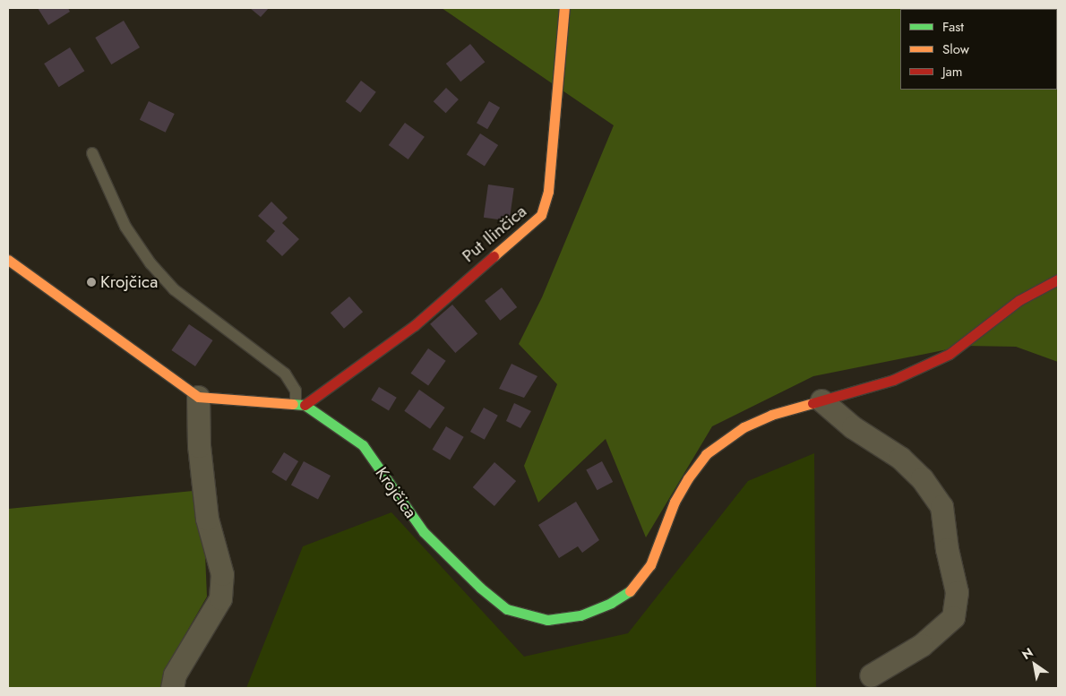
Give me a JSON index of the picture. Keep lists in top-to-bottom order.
{
  "streets": {
    "main road": ["Put Ilinčica", "Krojčica"]
  },
  "crossings": [
    ["Put Ilinčica", "Krojčica"]
  ],
  "places": ["Krojčica"],
  "legend": ["Fast", "Slow", "Jam"],
  "north": "top left"
}
